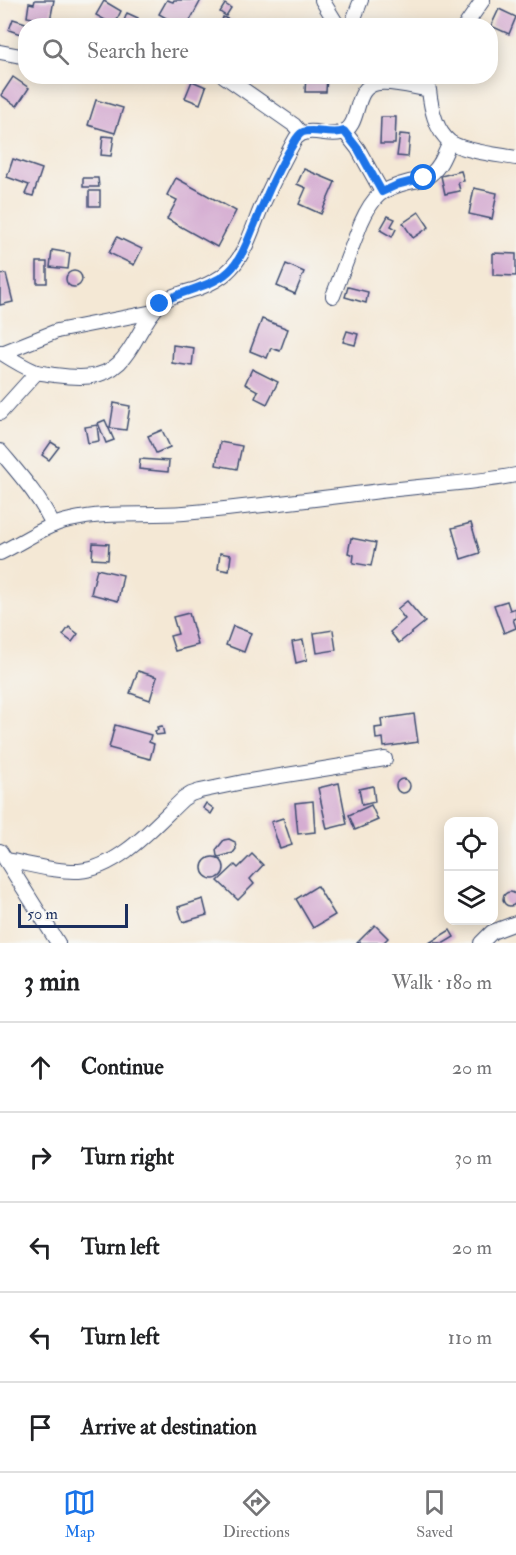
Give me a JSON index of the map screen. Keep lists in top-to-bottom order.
{
  "scale_bar": "50 m",
  "page": {
    "search": "Search here",
    "scale": "50 m",
    "heading": ["3 min", "Walk · 180 m"],
    "list": [
      ["Continue", "20 m"],
      ["Turn right", "30 m"],
      ["Turn left", "20 m"],
      ["Turn left", "110 m"],
      "Arrive at destination"
    ],
    "nav": ["Map", "Directions", "Saved"]
  }
}
